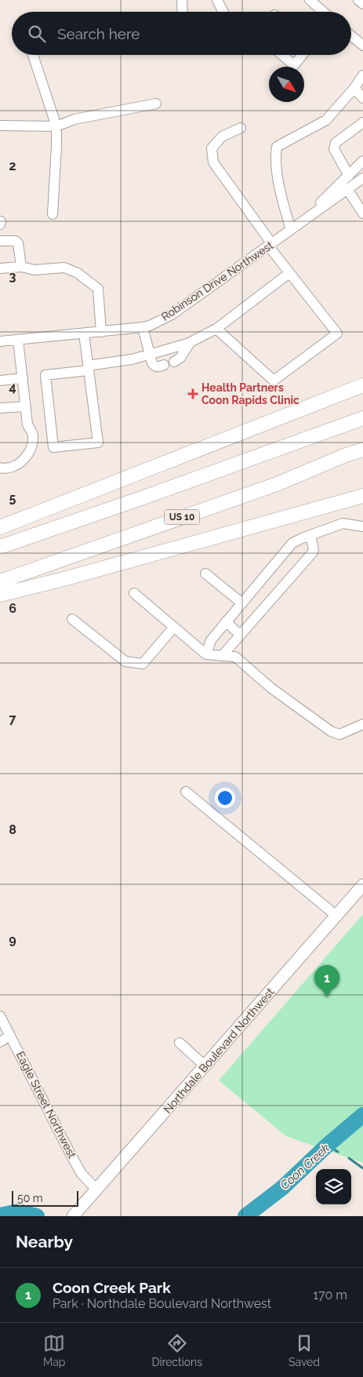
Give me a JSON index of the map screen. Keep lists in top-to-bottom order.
{
  "streets": {
    "highway": ["US 10"],
    "main road": ["Northdale Boulevard Northwest"],
    "street": ["Robinson Drive Northwest", "Eagle Street Northwest"]
  },
  "crossings": [
    ["Northdale Boulevard Northwest", "Eagle Street Northwest"]
  ],
  "water": ["Coon Creek"],
  "places": {
    "health": ["Health Partners Coon Rapids Clinic"]
  },
  "scale_bar": "50 m",
  "north": "bottom right",
  "page": {
    "search": "Search here",
    "pins": "1",
    "scale": "50 m",
    "heading": "Nearby",
    "list": [
      {
        "mark": "1",
        "name": "Coon Creek Park",
        "note": "Park · Northdale Boulevard Northwest",
        "value": "170 m"
      }
    ],
    "nav": ["Map", "Directions", "Saved"]
  },
  "grid": {
    "rows": [
      "2",
      "3",
      "4",
      "5",
      "6",
      "7",
      "8",
      "9"
    ]
  }
}
